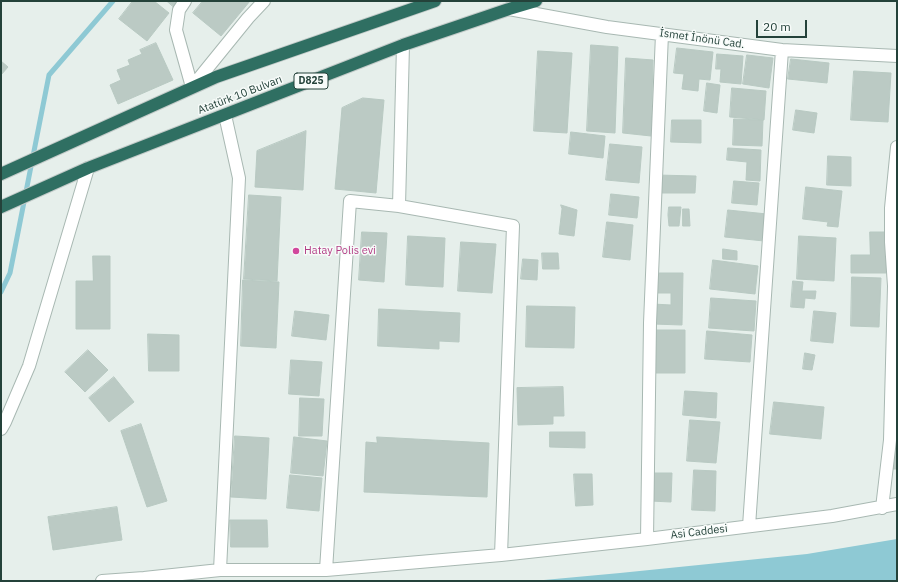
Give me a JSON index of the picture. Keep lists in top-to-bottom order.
{
  "streets": {
    "highway": ["D825", "Atatürk 10 Bulvarı"],
    "street": ["İsmet İnönü Cad.", "Asi Caddesi"]
  },
  "crossings": [
    ["İsmet İnönü Cad.", "Atatürk 10 Bulvarı"]
  ],
  "places": ["Hatay Polis evi"],
  "scale_bar": "20 m"
}
